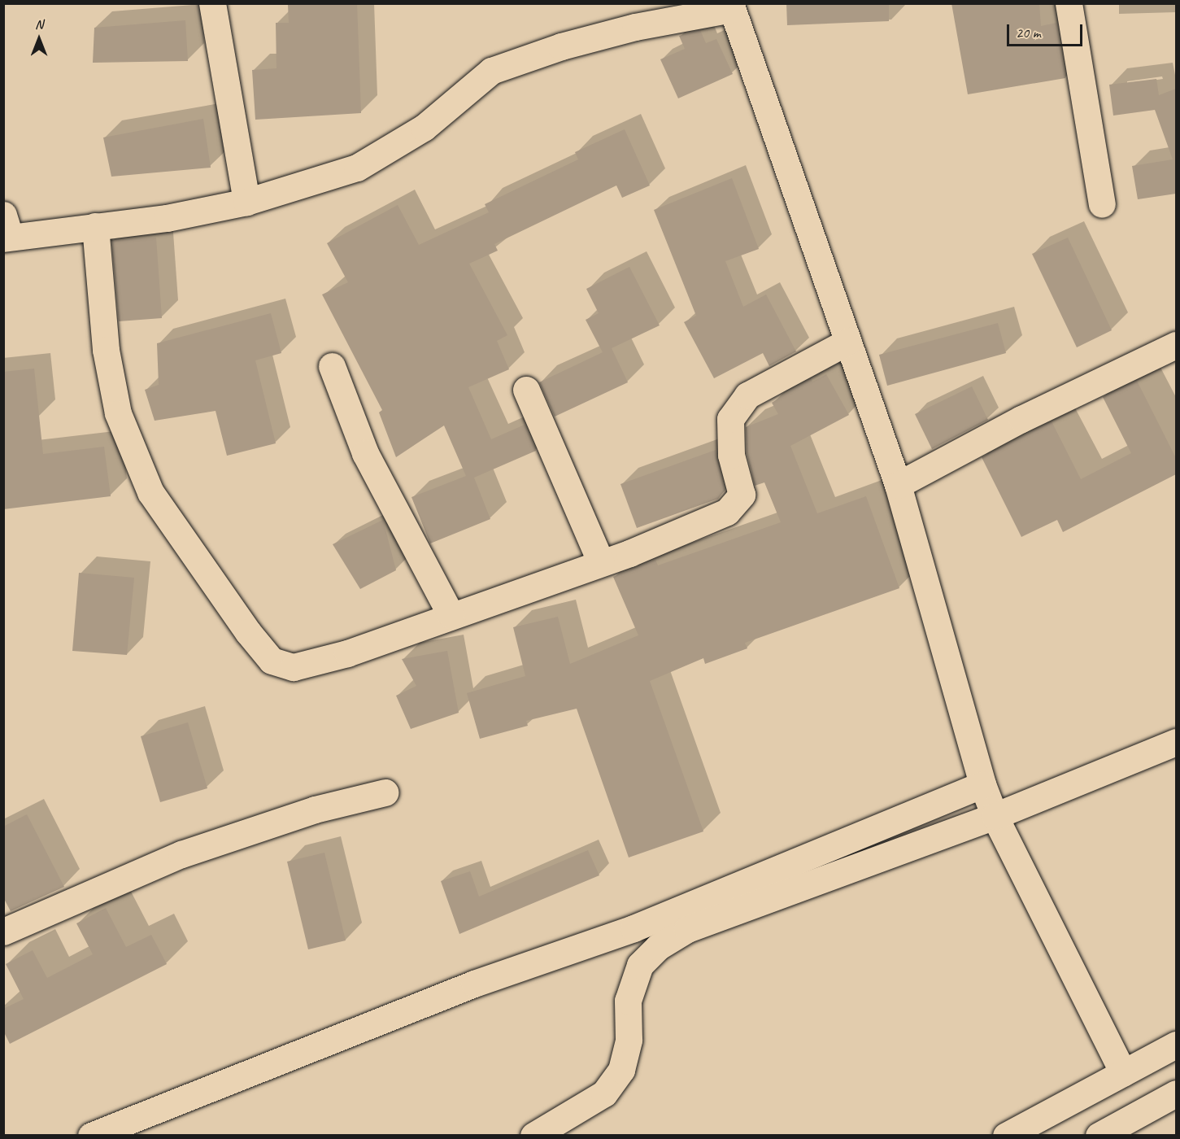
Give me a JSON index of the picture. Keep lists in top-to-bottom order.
{
  "scale_bar": "20 m",
  "north": "top"
}
